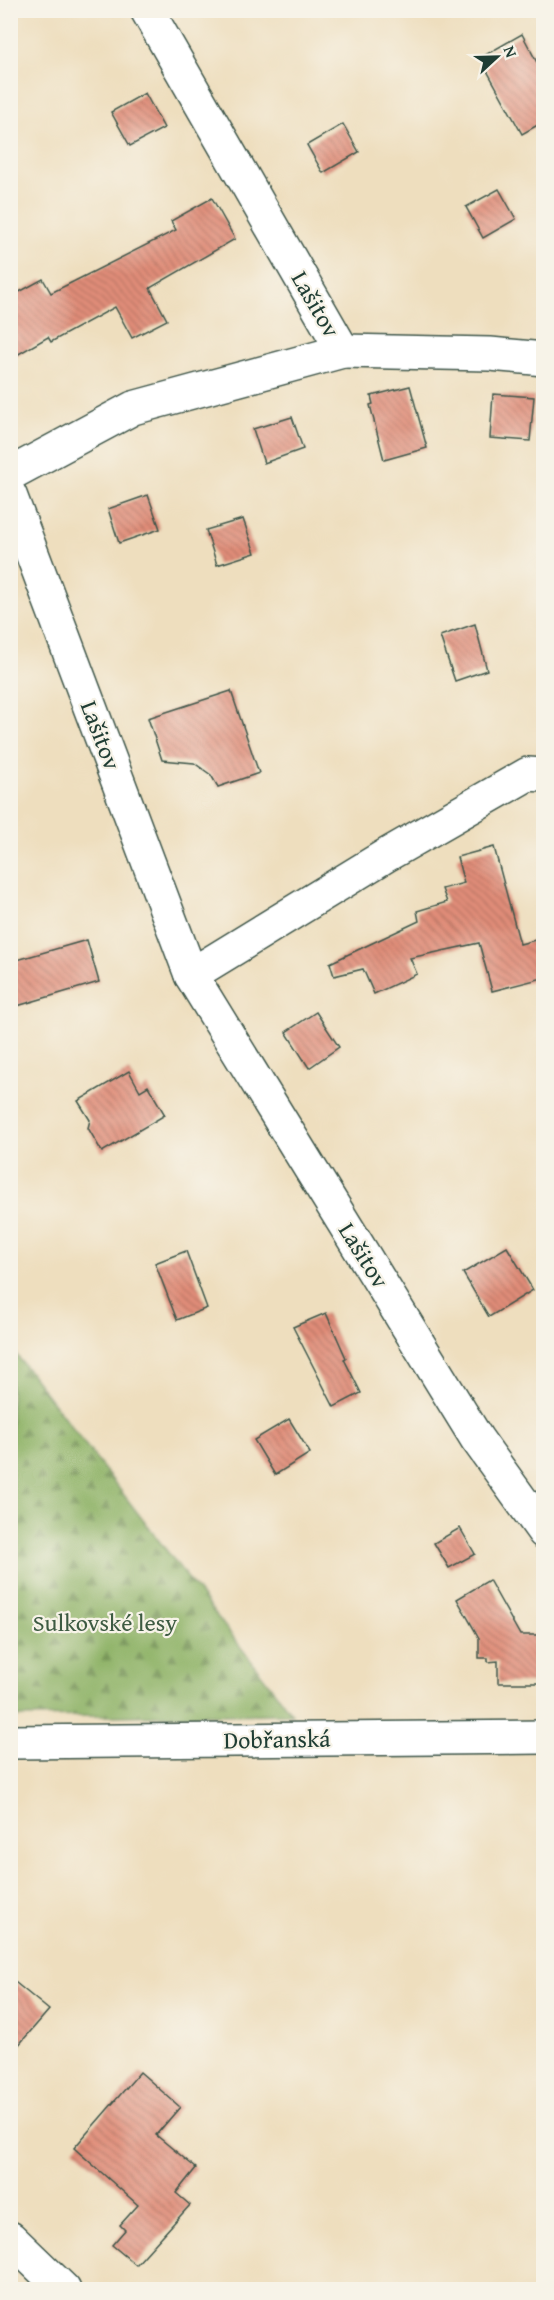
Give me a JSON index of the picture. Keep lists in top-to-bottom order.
{
  "streets": {
    "street": ["Lašitov", "Dobřanská"]
  },
  "parks": ["Sulkovské lesy"],
  "north": "right"
}
